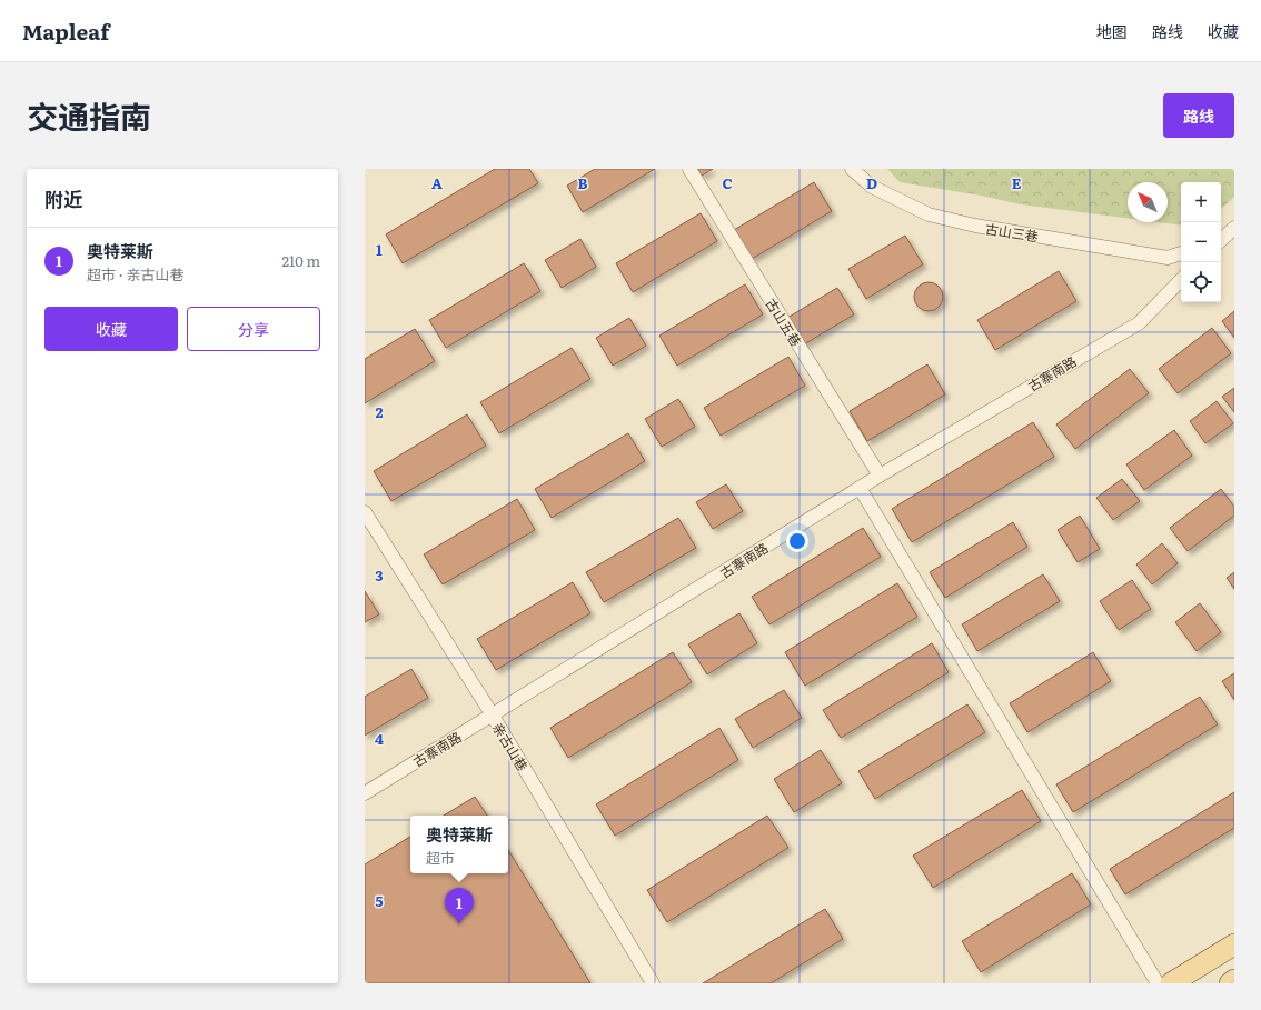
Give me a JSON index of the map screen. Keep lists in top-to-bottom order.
{
  "streets": {
    "street": [
      "古山三巷",
      "古山五巷",
      "古寨南路",
      "亲古山巷"
    ]
  },
  "crossings": [
    ["古山五巷", "古寨南路"],
    ["古寨南路", "亲古山巷"]
  ],
  "north": "top left",
  "page": {
    "header": "Mapleaf",
    "nav": ["地图", "路线", "收藏"],
    "title": "交通指南",
    "buttons": [
      "路线",
      ["收藏", "分享"]
    ],
    "heading": "附近",
    "map_buttons": ["+", "−"],
    "list": [
      {
        "mark": "1",
        "name": "奥特莱斯",
        "note": "超市 · 亲古山巷",
        "value": "210 m"
      }
    ],
    "popup": ["奥特莱斯", "超市"],
    "pins": "1"
  },
  "grid": {
    "columns": [
      "A",
      "B",
      "C",
      "D",
      "E"
    ],
    "rows": [
      "1",
      "2",
      "3",
      "4",
      "5"
    ]
  }
}
